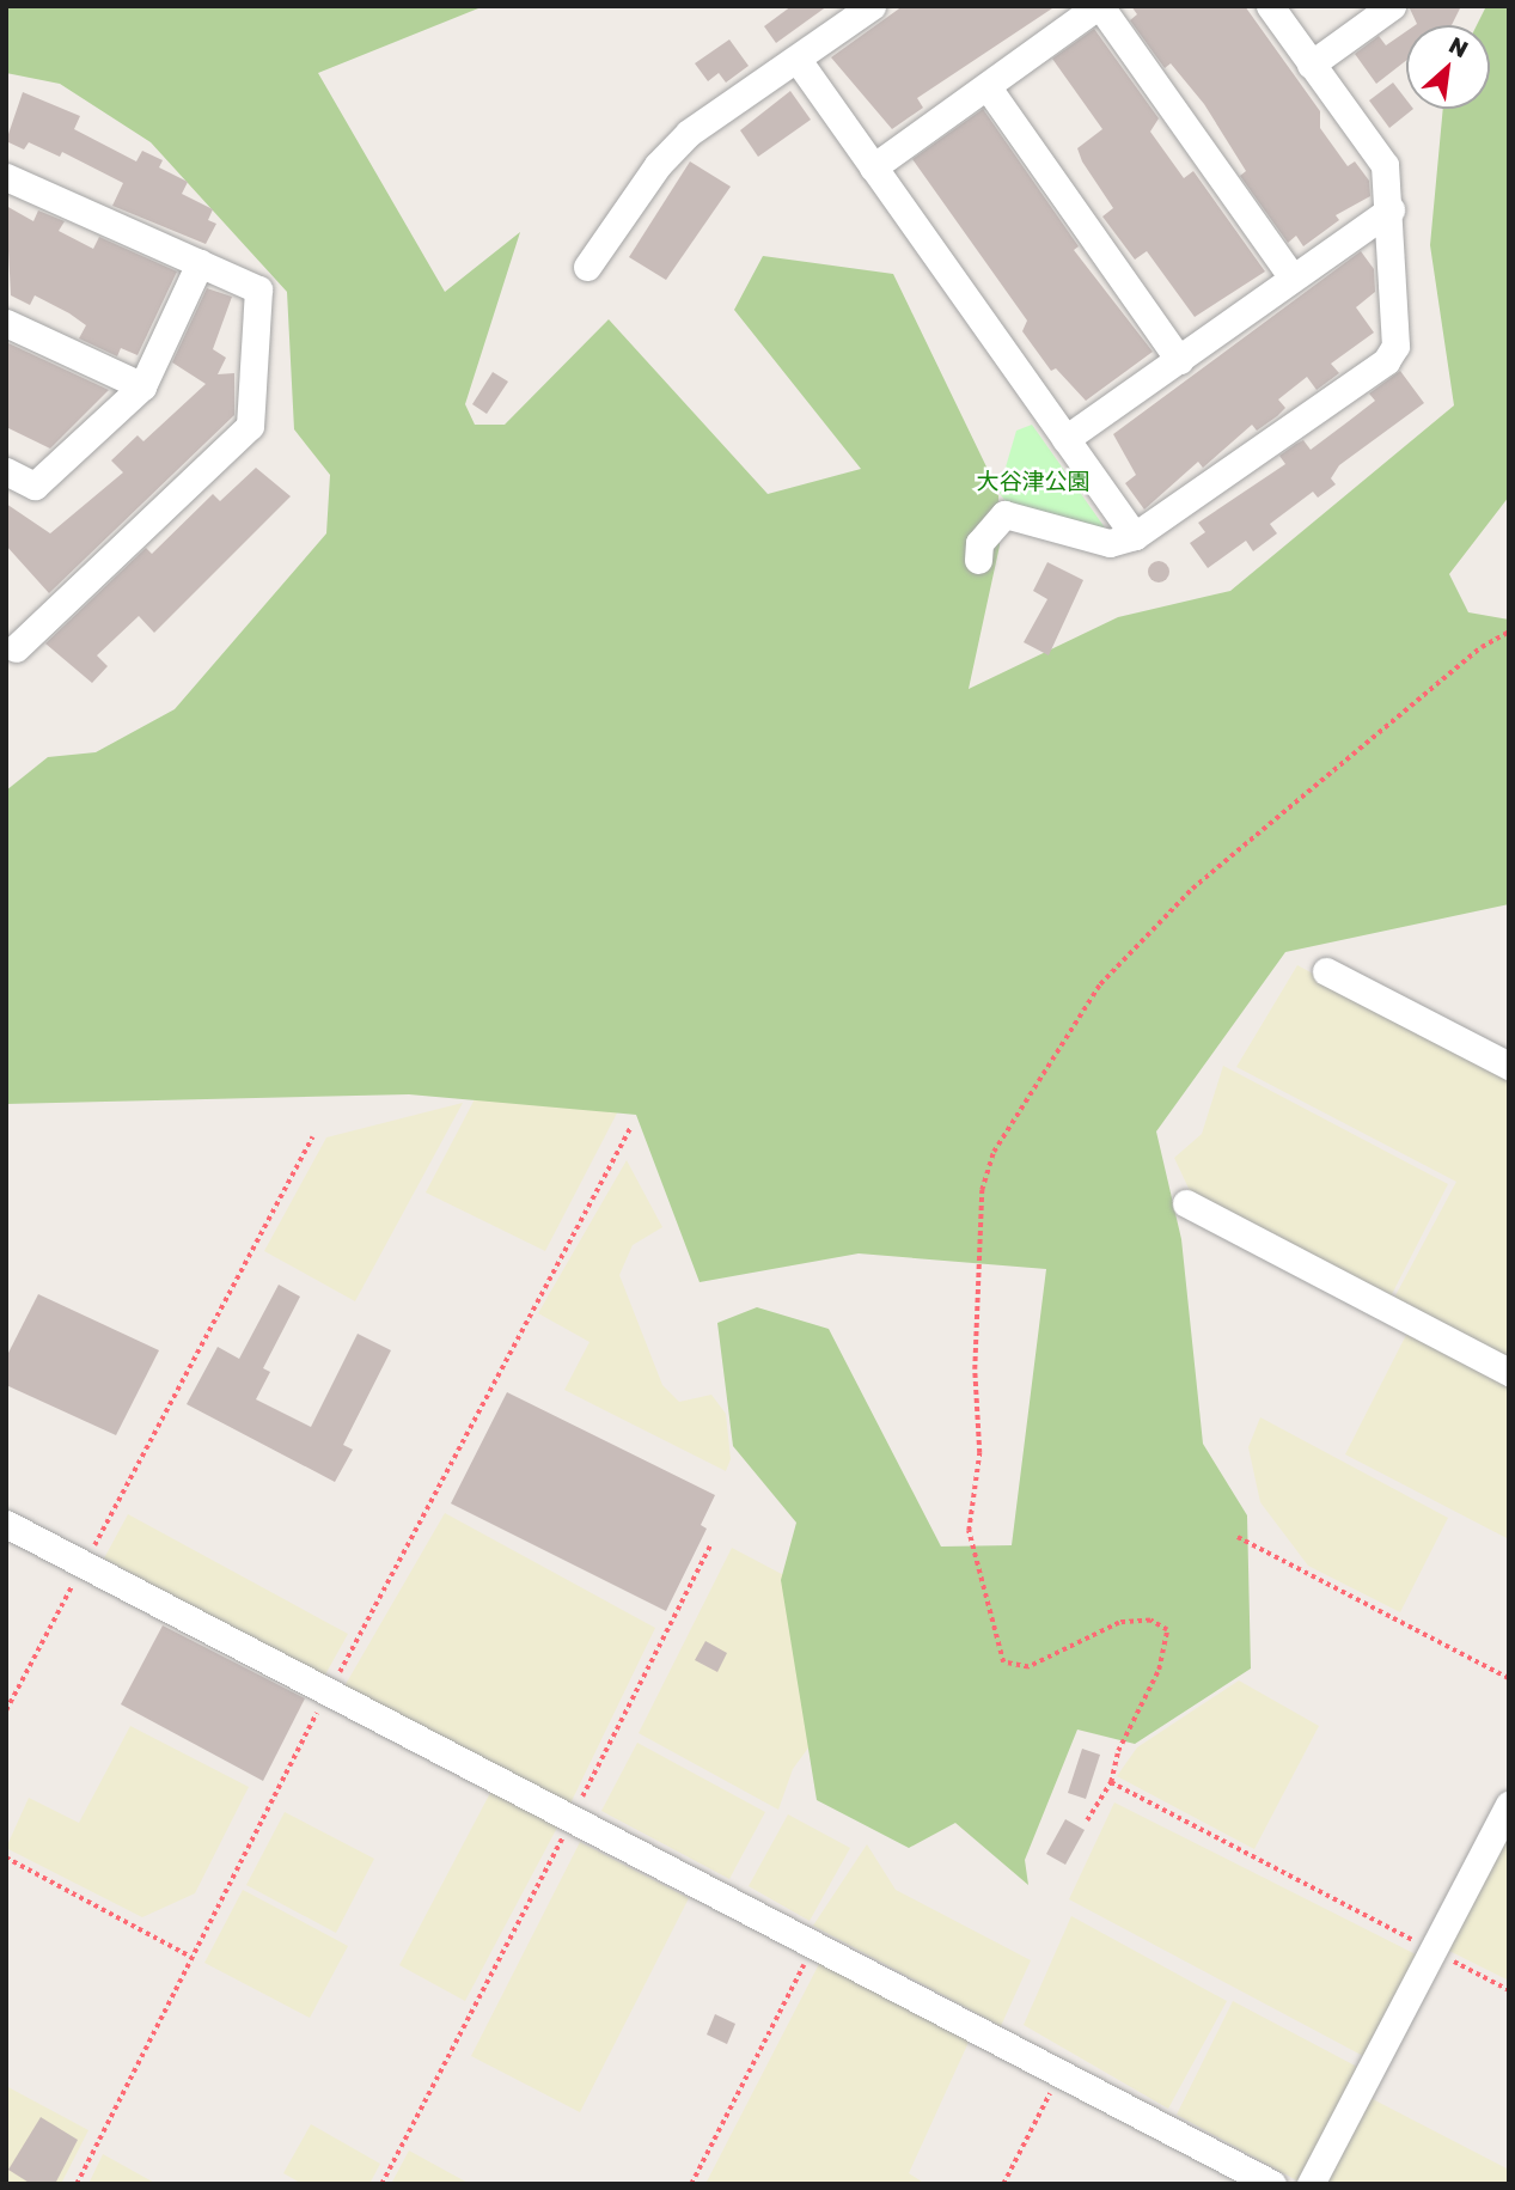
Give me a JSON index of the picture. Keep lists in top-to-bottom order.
{
  "parks": ["大谷津公園"],
  "north": "top right"
}
